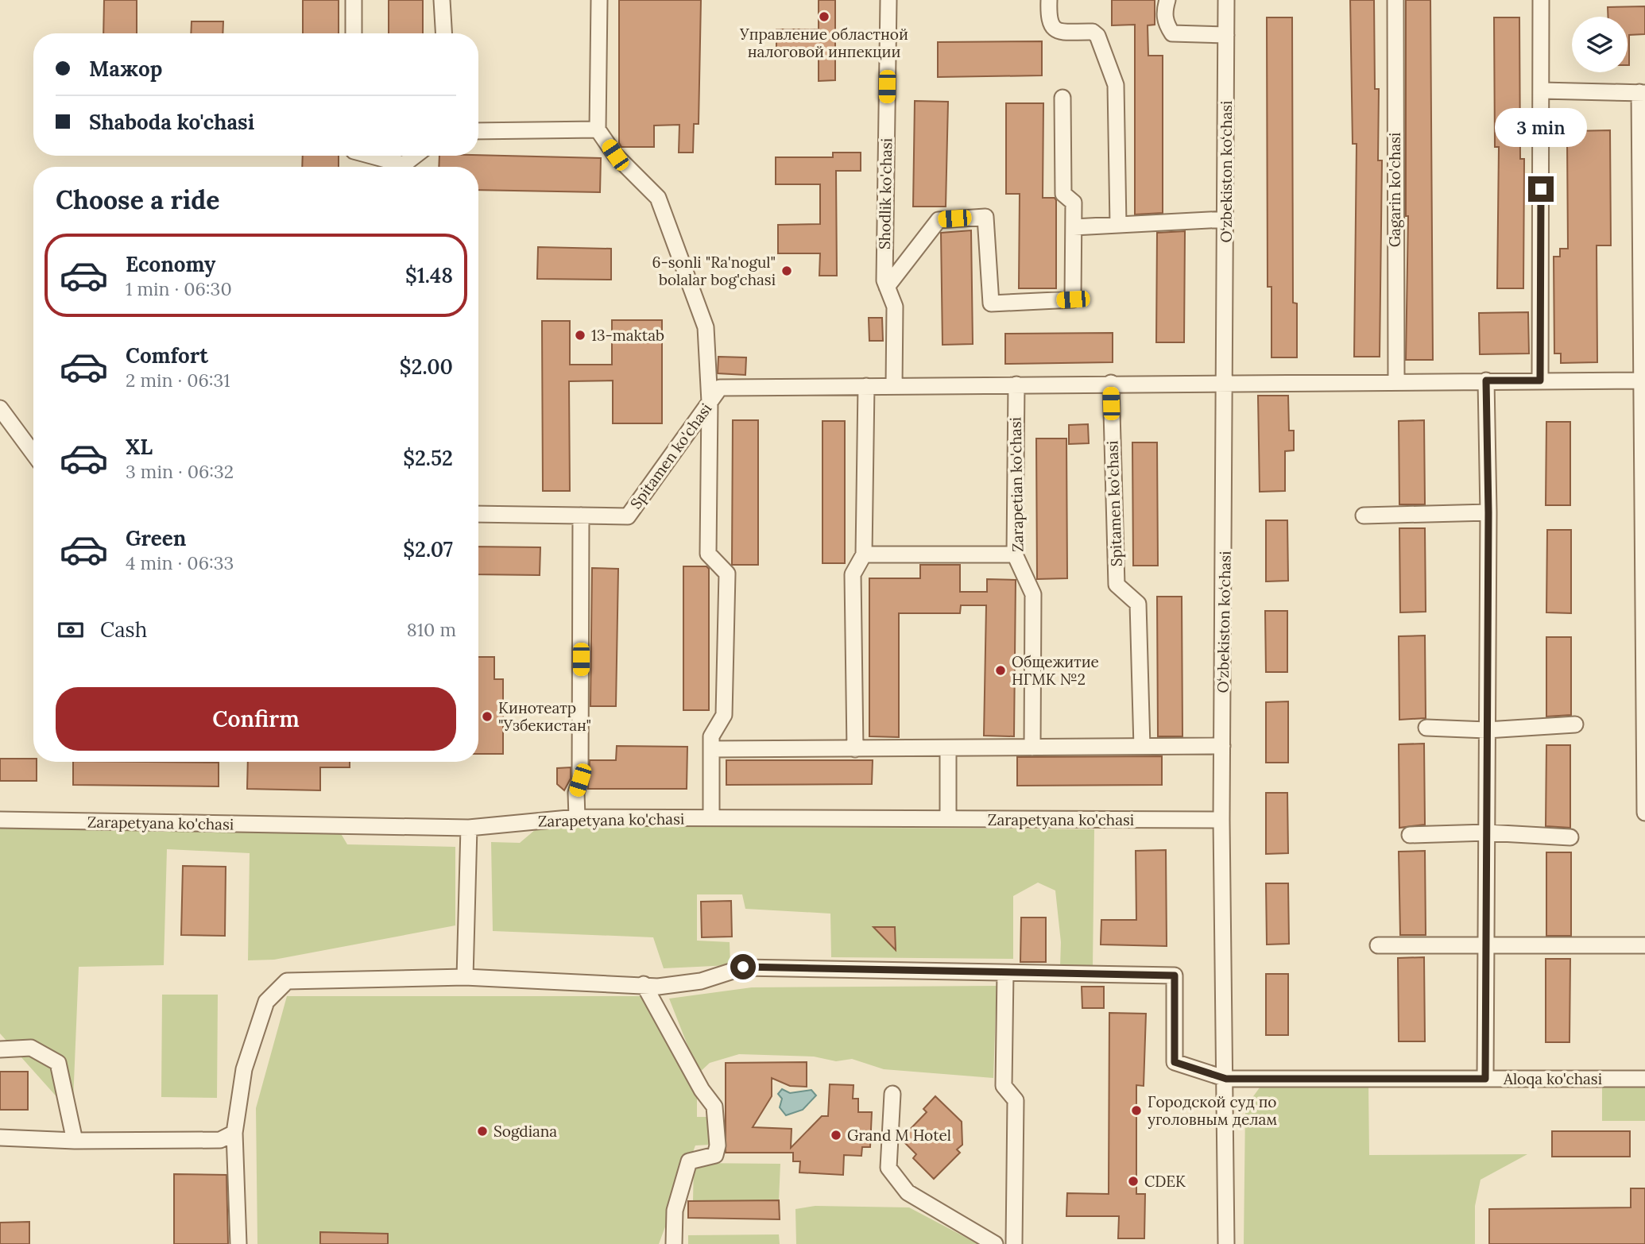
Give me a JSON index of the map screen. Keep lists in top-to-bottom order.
{
  "streets": {
    "street": [
      "O‘zbekiston ko‘chasi",
      "Gagarin ko'chasi",
      "Shodlik ko'chasi",
      "Spitamen ko'chasi",
      "Zarapetian ko'chasi",
      "Zarapetyana ko'chasi",
      "Aloqa ko'chasi"
    ]
  },
  "crossings": [
    ["O‘zbekiston ko‘chasi", "Spitamen ko'chasi"],
    ["O‘zbekiston ko‘chasi", "Zarapetyana ko'chasi"],
    ["O‘zbekiston ko‘chasi", "Aloqa ko'chasi"],
    ["Gagarin ko'chasi", "Spitamen ko'chasi"],
    ["Shodlik ko'chasi", "Spitamen ko'chasi"],
    ["Spitamen ko'chasi", "Zarapetian ko'chasi"]
  ],
  "places": [
    "Управление областной налоговой инпекции",
    "6-sonli \"Ra'nogul\" bolalar bog'chasi",
    "13-maktab",
    "Общежитие НГМК №2",
    "Кинотеатр \"Узбекистан\"",
    "Городской суд по уголовным делам",
    "Sogdiana",
    "Grand M Hotel",
    "CDEK"
  ],
  "page": {
    "banner": ["Мажор", "Shaboda ko'chasi"],
    "bubble": "3 min",
    "heading": "Choose a ride",
    "list": [
      {
        "name": "Economy",
        "note": "1 min · 06:30",
        "value": "$1.48"
      },
      {
        "name": "Comfort",
        "note": "2 min · 06:31",
        "value": "$2.00"
      },
      {
        "name": "XL",
        "note": "3 min · 06:32",
        "value": "$2.52"
      },
      {
        "name": "Green",
        "note": "4 min · 06:33",
        "value": "$2.07"
      }
    ],
    "pay": ["Cash", "810 m"],
    "buttons": "Confirm"
  }
}
